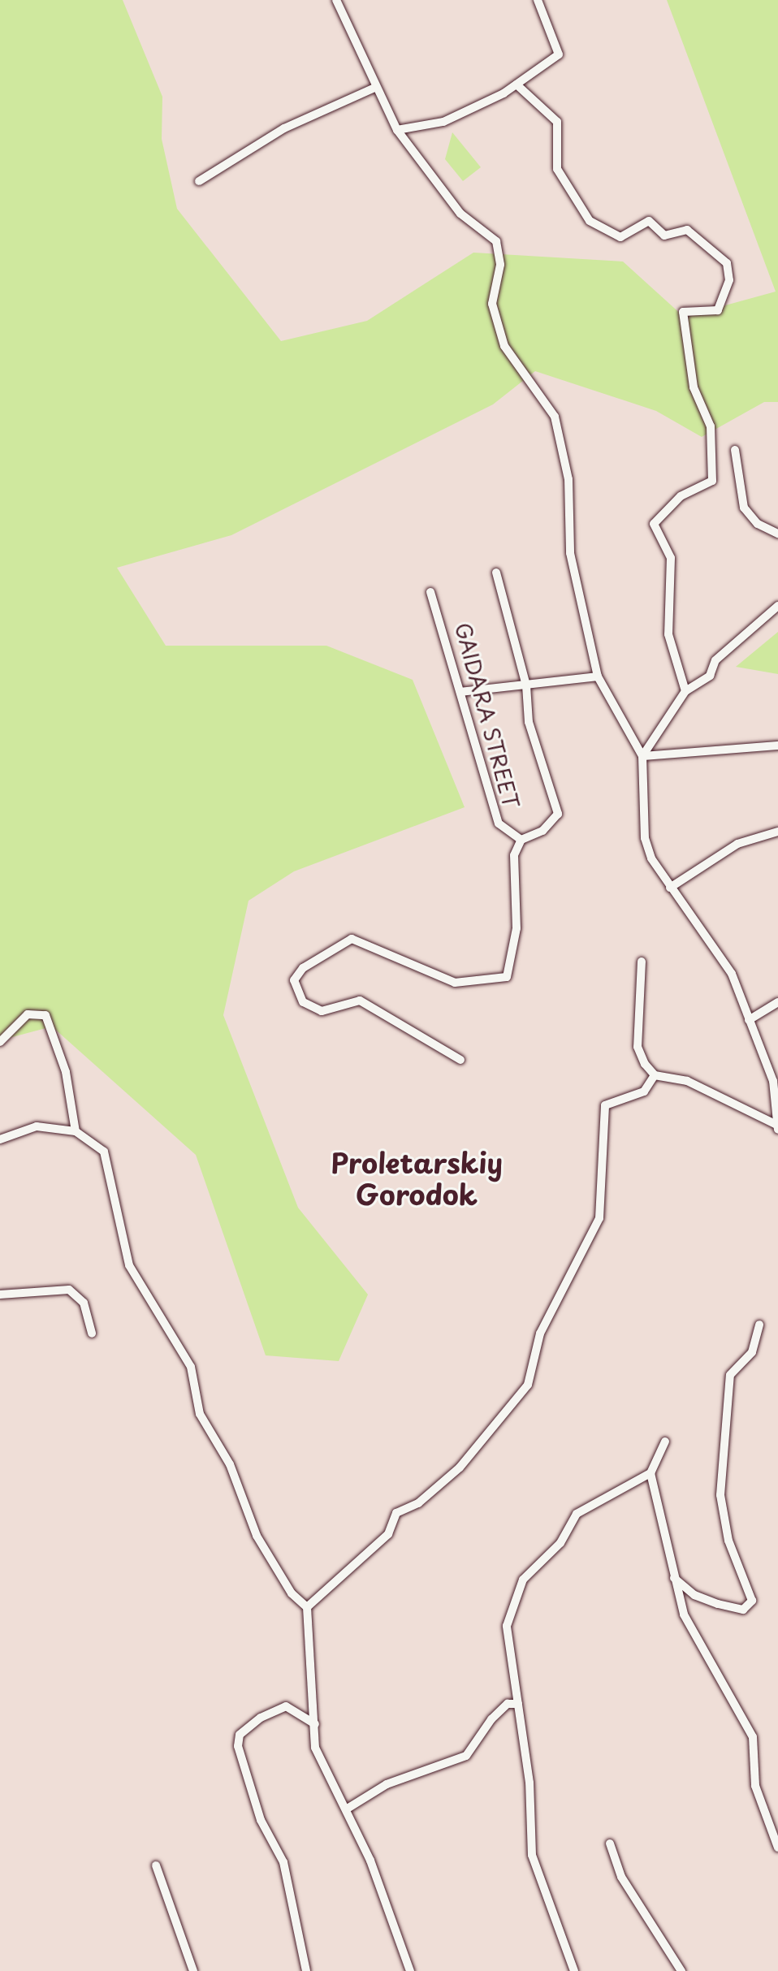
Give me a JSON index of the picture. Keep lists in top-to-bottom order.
{
  "streets": {
    "street": ["GAIDARA STREET"]
  },
  "districts": ["Proletarskiy Gorodok"]
}
